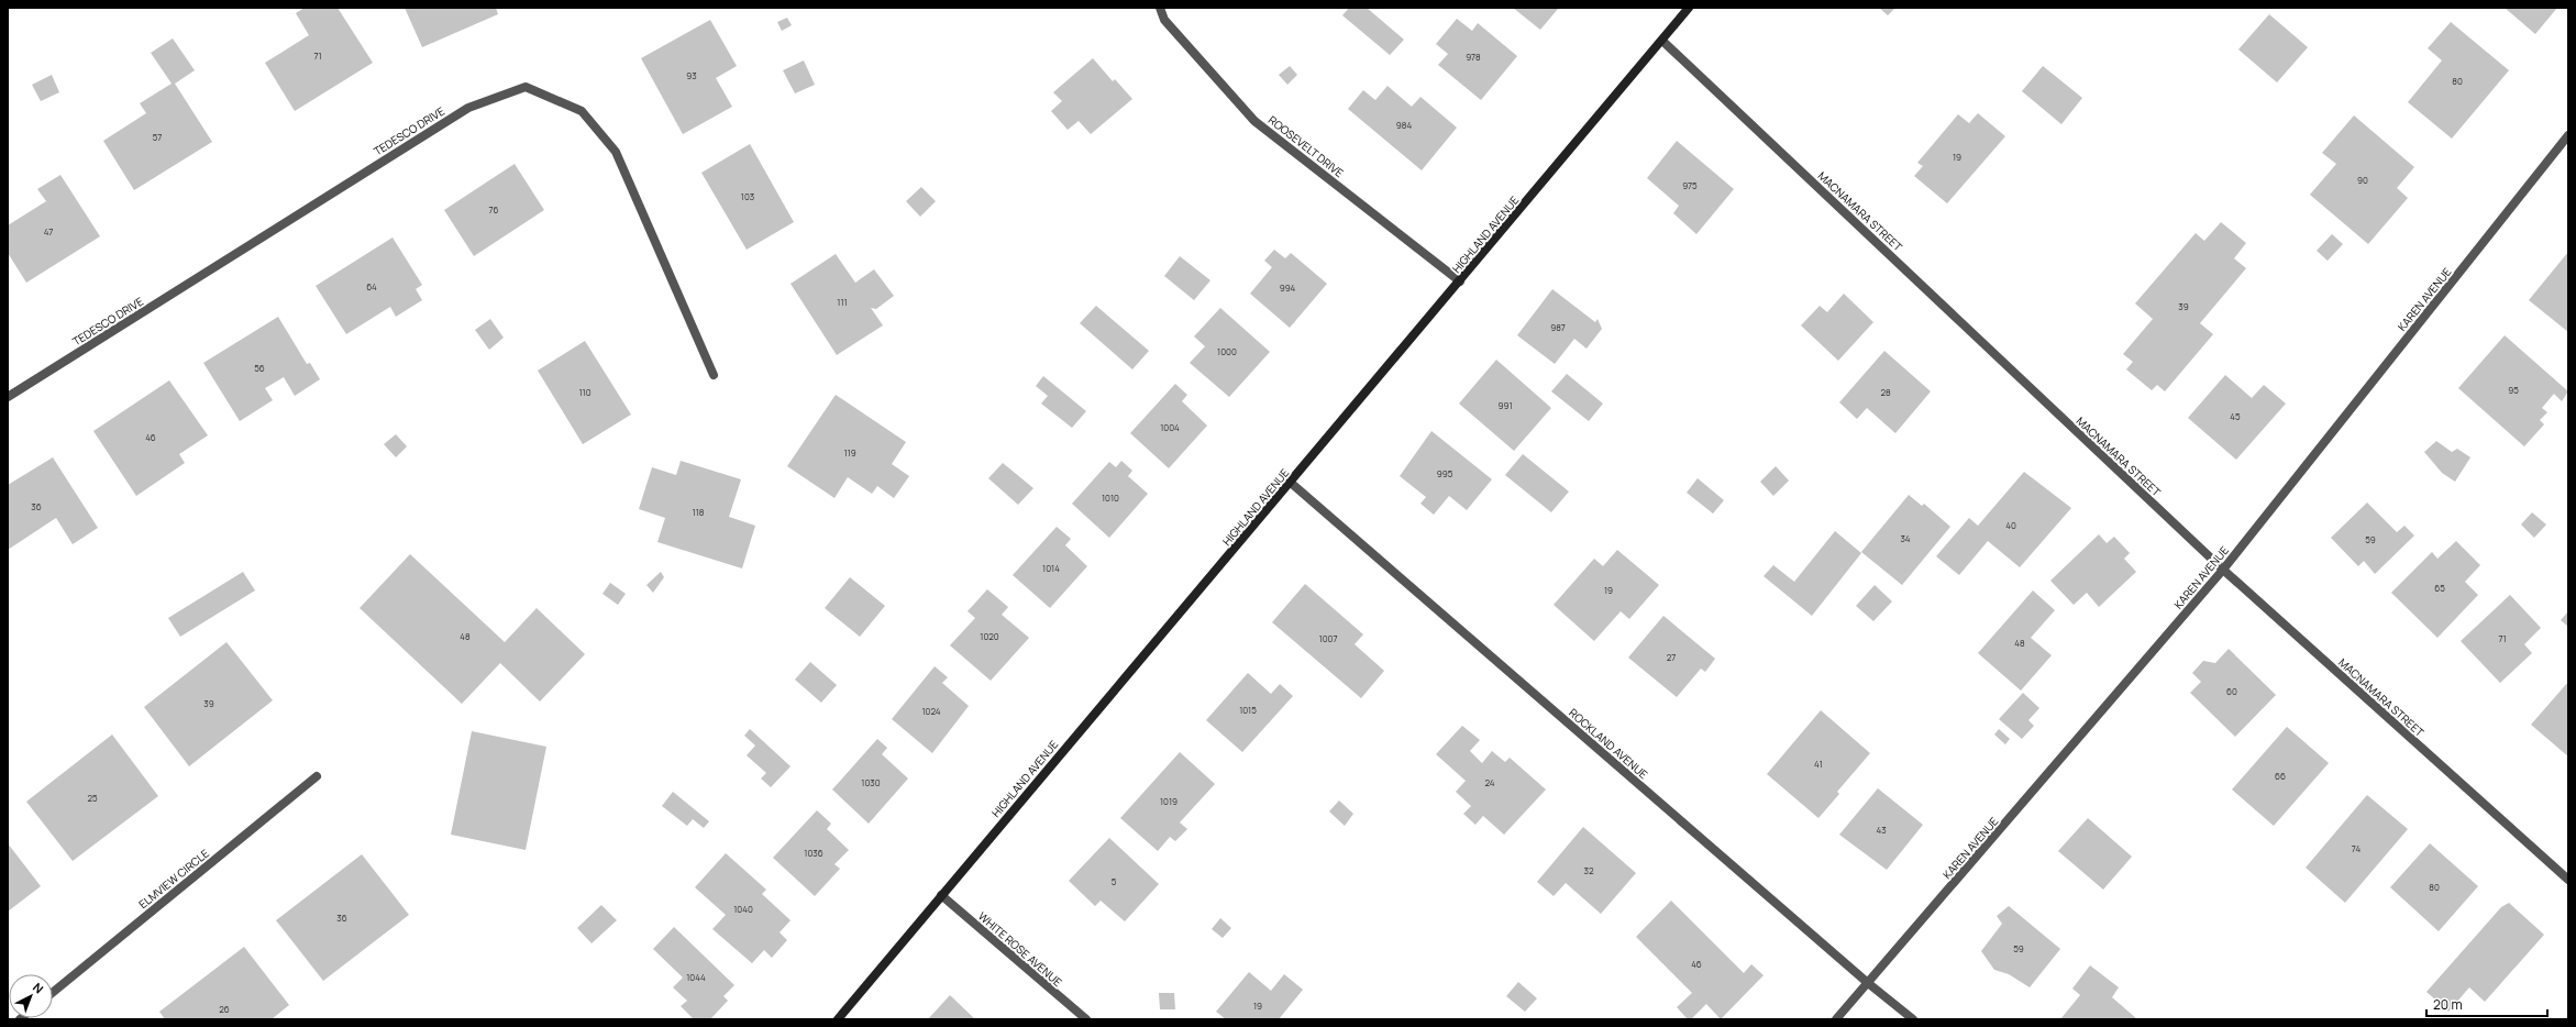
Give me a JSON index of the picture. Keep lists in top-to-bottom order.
{
  "streets": {
    "main road": ["HIGHLAND AVENUE"],
    "street": [
      "TEDESCO DRIVE",
      "ROOSEVELT DRIVE",
      "MACNAMARA STREET",
      "KAREN AVENUE",
      "ROCKLAND AVENUE",
      "ELMVIEW CIRCLE",
      "WHITE ROSE AVENUE"
    ]
  },
  "crossings": [
    ["ROOSEVELT DRIVE", "HIGHLAND AVENUE"],
    ["MACNAMARA STREET", "HIGHLAND AVENUE"],
    ["MACNAMARA STREET", "KAREN AVENUE"],
    ["HIGHLAND AVENUE", "ROCKLAND AVENUE"],
    ["HIGHLAND AVENUE", "WHITE ROSE AVENUE"],
    ["KAREN AVENUE", "ROCKLAND AVENUE"]
  ],
  "house_numbers": [
    "71",
    "978",
    "93",
    "80",
    "984",
    "57",
    "19",
    "90",
    "975",
    "103",
    "76",
    "47",
    "64",
    "994",
    "111",
    "39",
    "987",
    "1000",
    "56",
    "95",
    "110",
    "28",
    "991",
    "45",
    "1004",
    "46",
    "119",
    "995",
    "1010",
    "36",
    "118",
    "40",
    "34",
    "59",
    "1014",
    "65",
    "19",
    "48",
    "1020",
    "1007",
    "71",
    "48",
    "27",
    "60",
    "39",
    "1015",
    "1024",
    "41",
    "66",
    "1030",
    "24",
    "25",
    "1019",
    "43",
    "74",
    "1036",
    "32",
    "5",
    "80",
    "1040",
    "36",
    "59",
    "46",
    "1044",
    "19",
    "26"
  ],
  "scale_bar": "20 m",
  "north": "top right"
}
